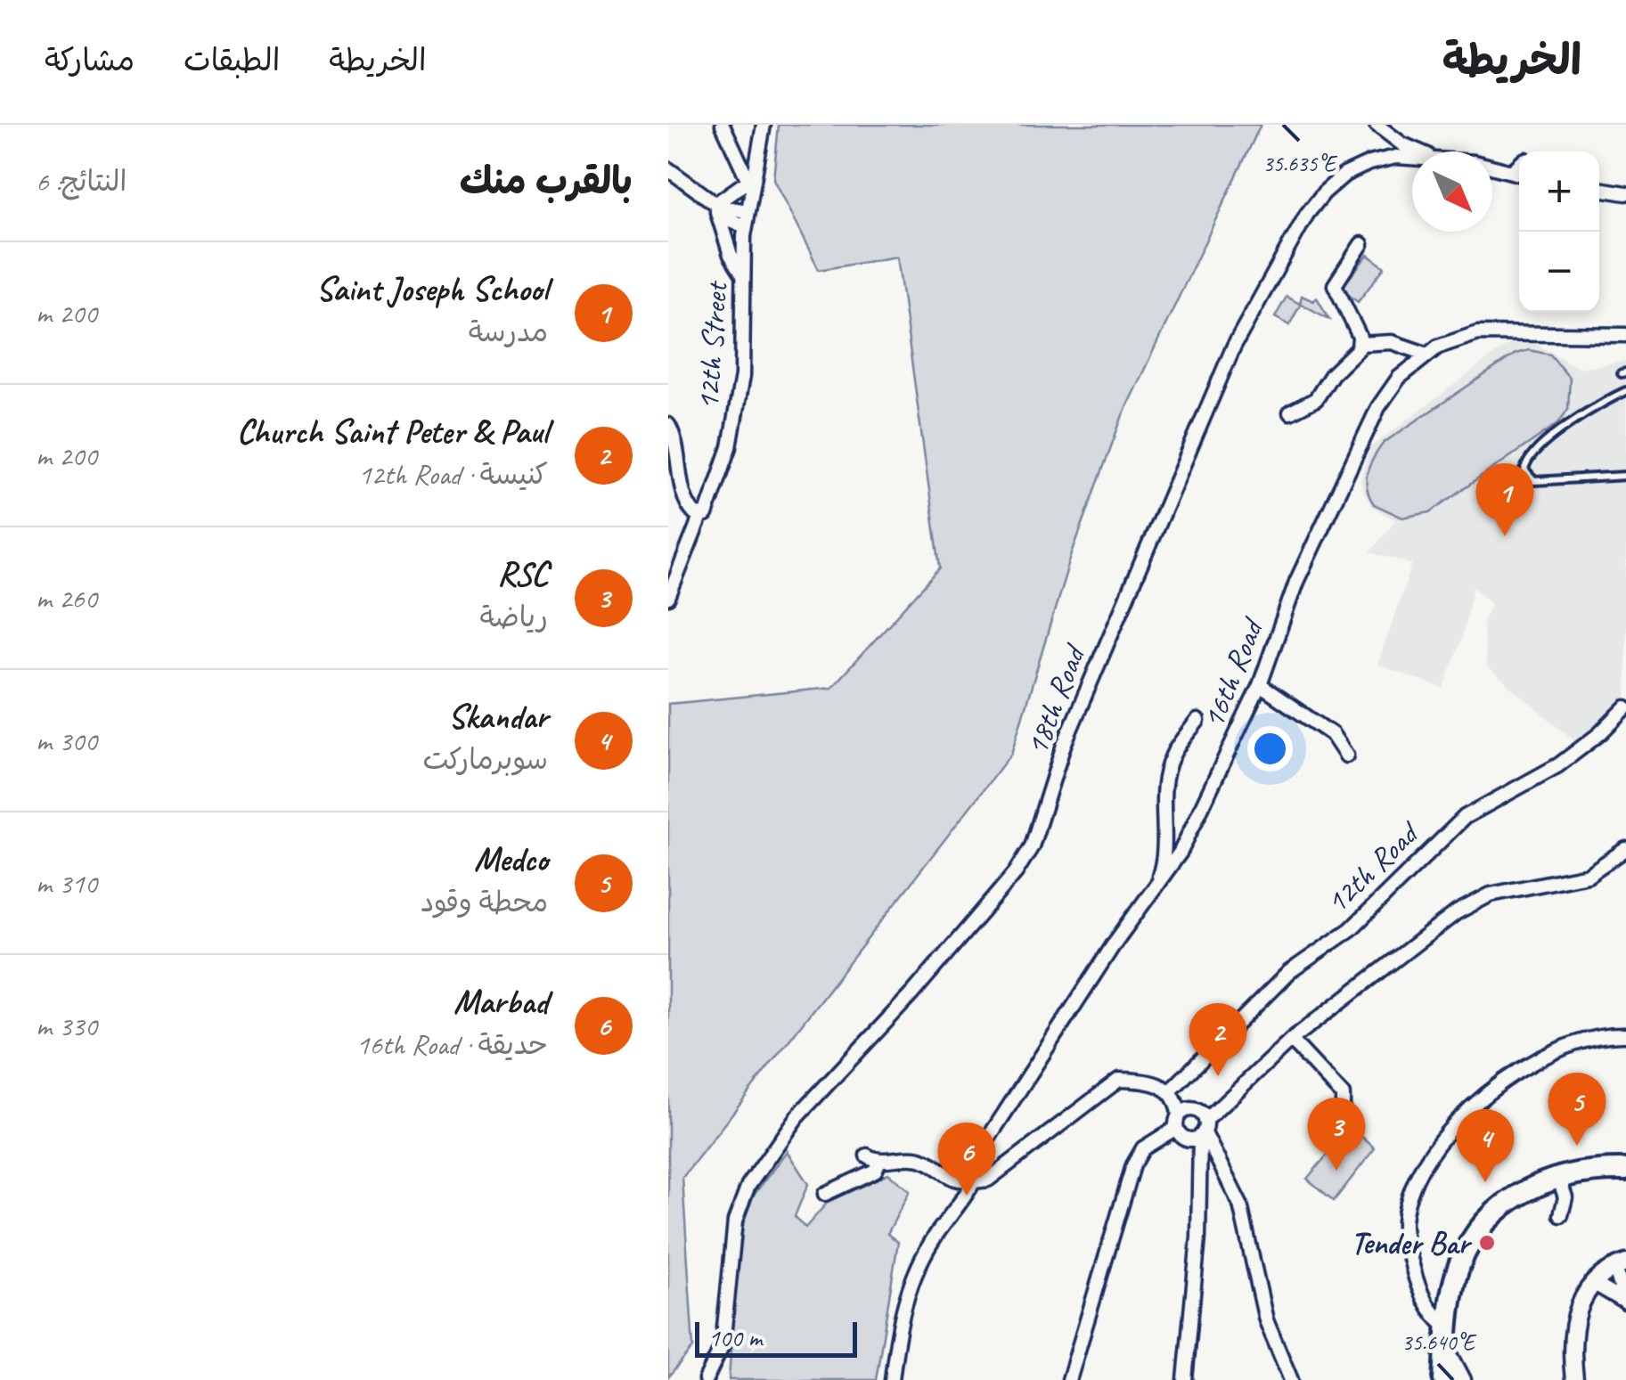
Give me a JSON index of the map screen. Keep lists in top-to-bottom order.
{
  "streets": {
    "street": [
      "12th Street",
      "16th Road",
      "18th Road",
      "12th Road"
    ]
  },
  "places": ["Tender Bar"],
  "scale_bar": "100 m",
  "north": "bottom right",
  "page": {
    "header": "الخريطة",
    "nav": ["الخريطة", "الطبقات", "مشاركة"],
    "heading": ["بالقرب منك", "النتائج: 6"],
    "map_buttons": ["+", "−"],
    "list": [
      {
        "mark": "1",
        "name": "Saint Joseph School",
        "note": "مدرسة",
        "value": "200 m"
      },
      {
        "mark": "2",
        "name": "Church Saint Peter & Paul",
        "note": "كنيسة · 12th Road",
        "value": "200 m"
      },
      {
        "mark": "3",
        "name": "RSC",
        "note": "رياضة",
        "value": "260 m"
      },
      {
        "mark": "4",
        "name": "Skandar",
        "note": "سوبرماركت",
        "value": "300 m"
      },
      {
        "mark": "5",
        "name": "Medco",
        "note": "محطة وقود",
        "value": "310 m"
      },
      {
        "mark": "6",
        "name": "Marbad",
        "note": "حديقة · 16th Road",
        "value": "330 m"
      }
    ],
    "pins": [
      "1",
      "2",
      "5",
      "3",
      "4",
      "6"
    ],
    "scale": "100 m"
  },
  "coordinates": ["35.635°E", "35.640°E"]
}
